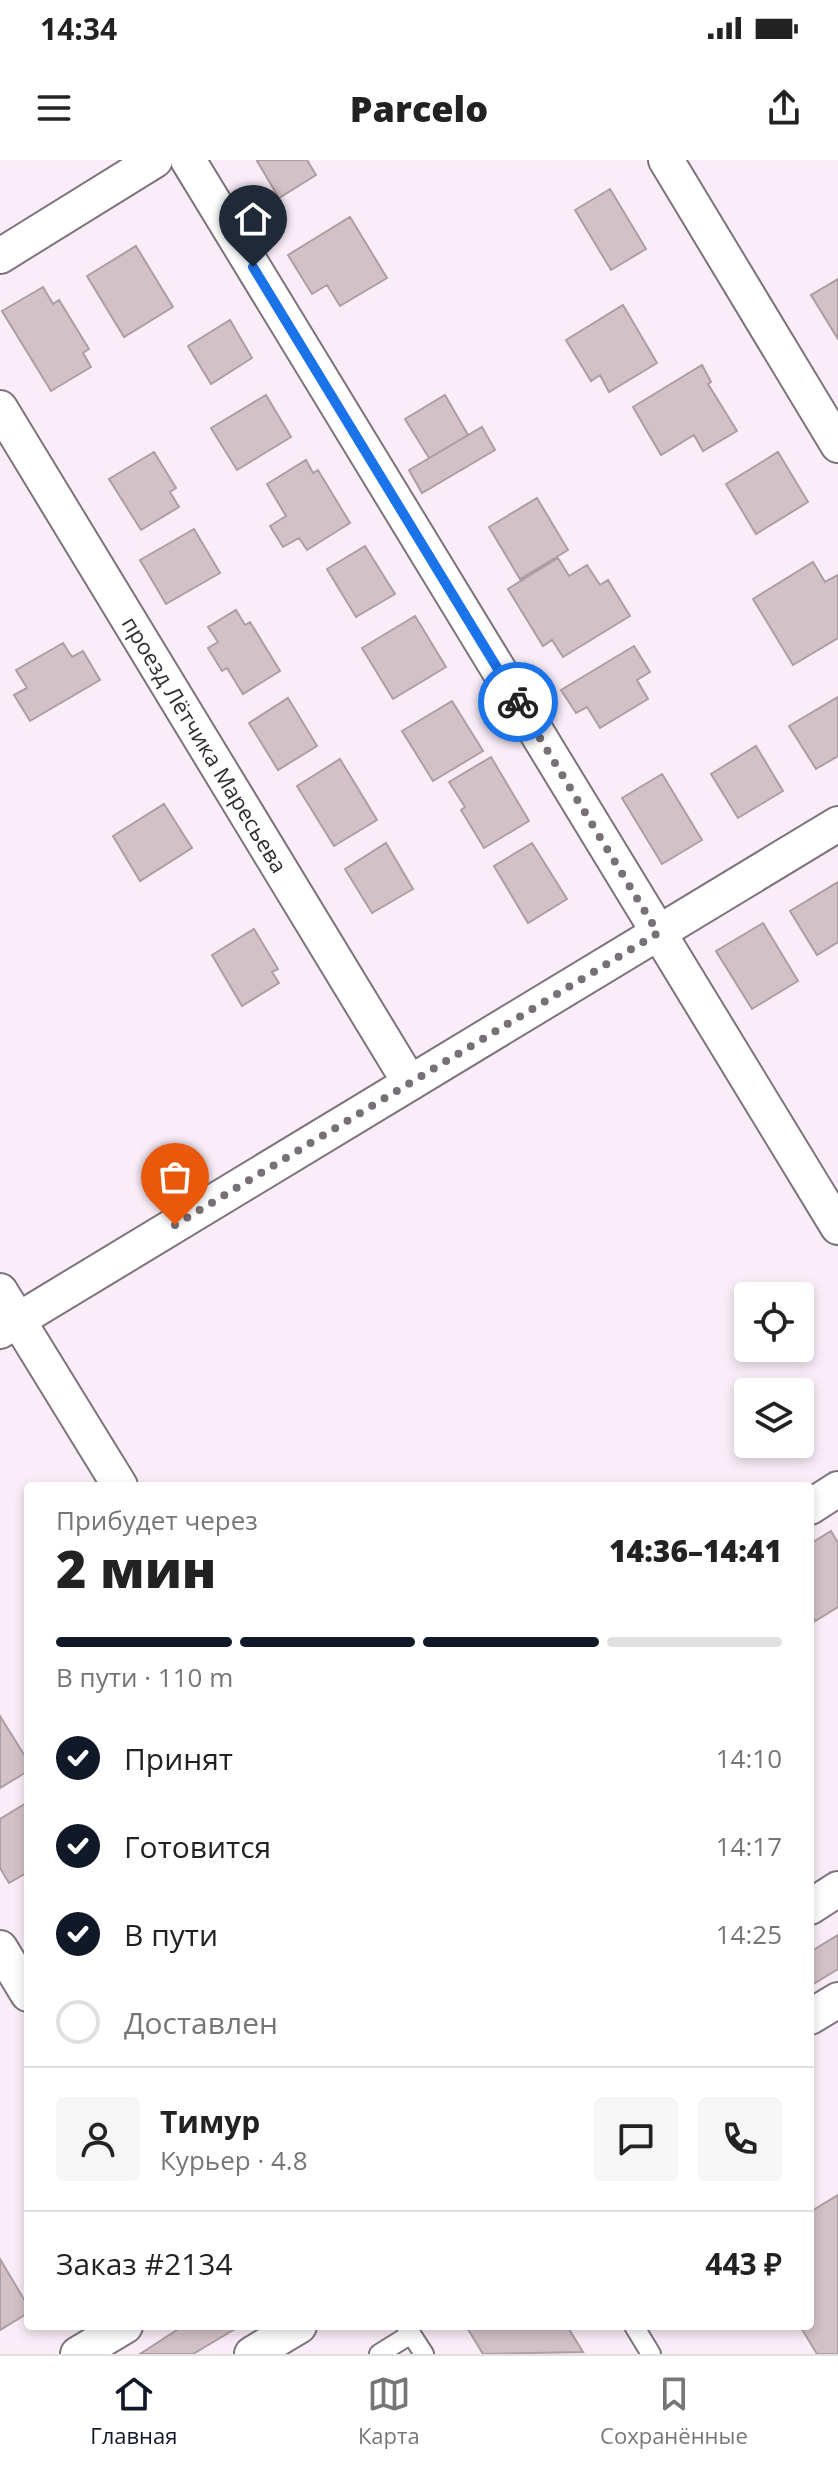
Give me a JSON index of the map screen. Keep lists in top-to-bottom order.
{
  "streets": {
    "street": ["проезд Лётчика Маресьева"]
  },
  "page": {
    "status": "14:34",
    "header": "Parcelo",
    "heading": ["2 мин", "Прибудет через", "14:36–14:41"],
    "panel": [
      "Тимур",
      "Курьер · 4.8",
      "Заказ #2134",
      "443 ₽"
    ],
    "bar": "В пути · 110 m",
    "list": [
      ["Принят", "14:10"],
      ["Готовится", "14:17"],
      ["В пути", "14:25"],
      "Доставлен"
    ],
    "tabs": ["Главная", "Карта", "Сохранённые"]
  }
}
